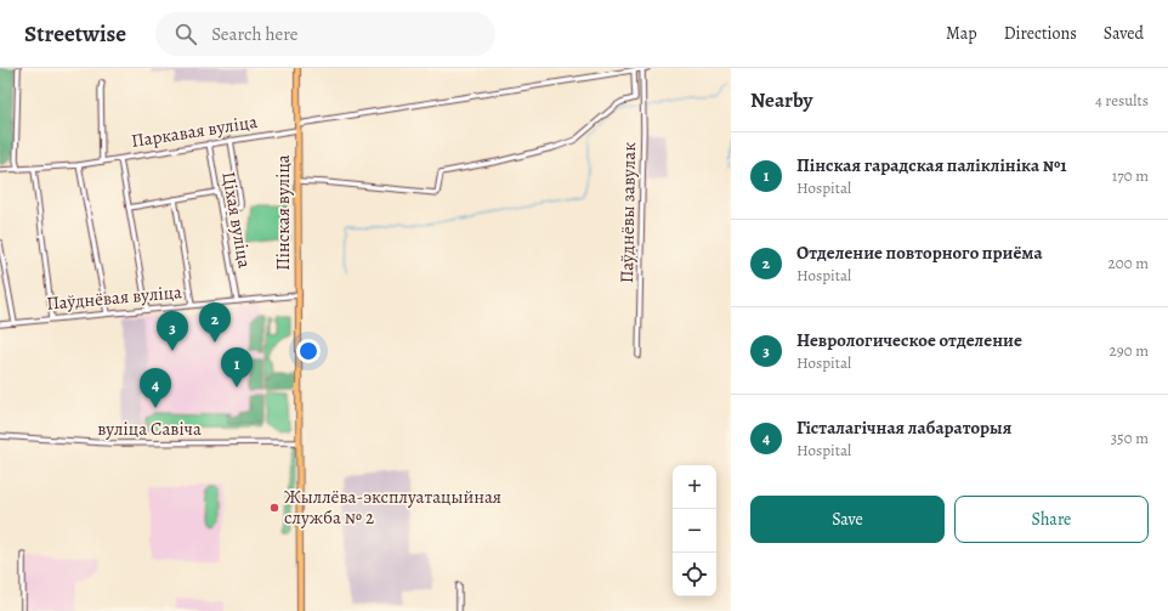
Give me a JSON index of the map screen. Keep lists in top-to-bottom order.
{
  "streets": {
    "main road": ["Пінская вуліца"],
    "street": [
      "Паркавая вуліца",
      "Паўднёвы завулак",
      "Ціхая вуліца",
      "Паўднёвая вуліца",
      "вуліца Савіча"
    ]
  },
  "crossings": [
    ["Паркавая вуліца", "Пінская вуліца"],
    ["Паркавая вуліца", "Паўднёвы завулак"],
    ["Паркавая вуліца", "Ціхая вуліца"],
    ["Пінская вуліца", "Паўднёвая вуліца"],
    ["Пінская вуліца", "вуліца Савіча"],
    ["Ціхая вуліца", "Паўднёвая вуліца"]
  ],
  "places": ["Жыллёва-эксплуатацыйная служба № 2"],
  "page": {
    "header": "Streetwise",
    "search": "Search here",
    "nav": ["Map", "Directions", "Saved"],
    "heading": ["Nearby", "4 results"],
    "list": [
      {
        "mark": "1",
        "name": "Пінская гарадская паліклініка №1",
        "note": "Hospital",
        "value": "170 m"
      },
      {
        "mark": "2",
        "name": "Отделение повторного приёма",
        "note": "Hospital",
        "value": "200 m"
      },
      {
        "mark": "3",
        "name": "Неврологическое отделение",
        "note": "Hospital",
        "value": "290 m"
      },
      {
        "mark": "4",
        "name": "Гісталагічная лабараторыя",
        "note": "Hospital",
        "value": "350 m"
      }
    ],
    "pins": [
      "2",
      "3",
      "1",
      "4"
    ],
    "map_buttons": ["+", "−"],
    "buttons": ["Save", "Share"]
  }
}
